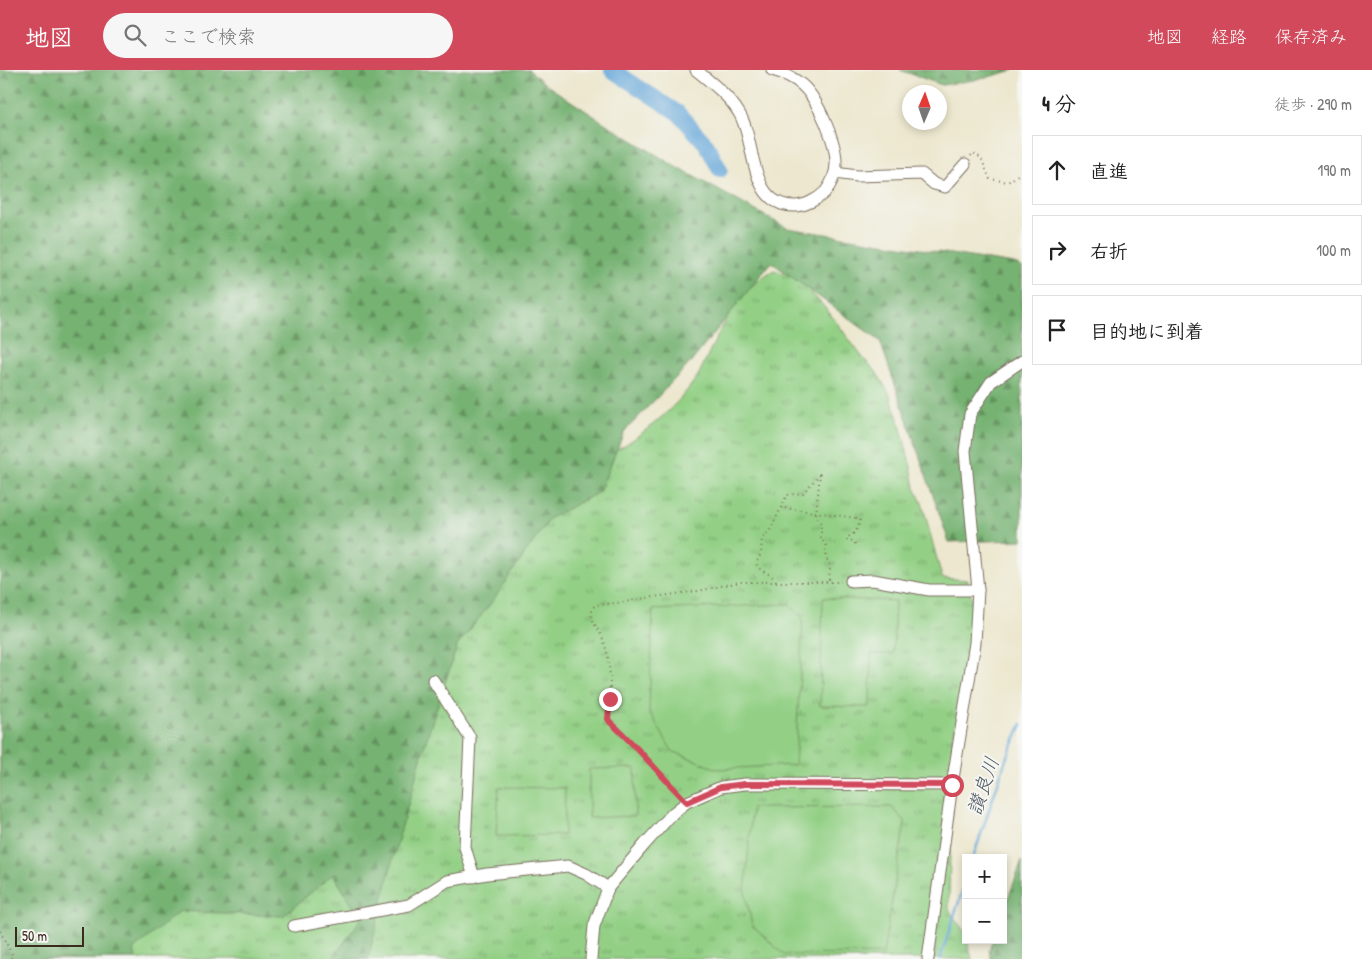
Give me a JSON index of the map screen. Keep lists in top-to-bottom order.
{
  "water": ["讃良川"],
  "scale_bar": "50 m",
  "north": "top",
  "page": {
    "header": "地図",
    "search": "ここで検索",
    "nav": ["地図", "経路", "保存済み"],
    "heading": ["4 分", "徒歩 · 290 m"],
    "list": [
      ["直進", "190 m"],
      ["右折", "100 m"],
      "目的地に到着"
    ],
    "map_buttons": ["+", "−"],
    "scale": "50 m"
  }
}
